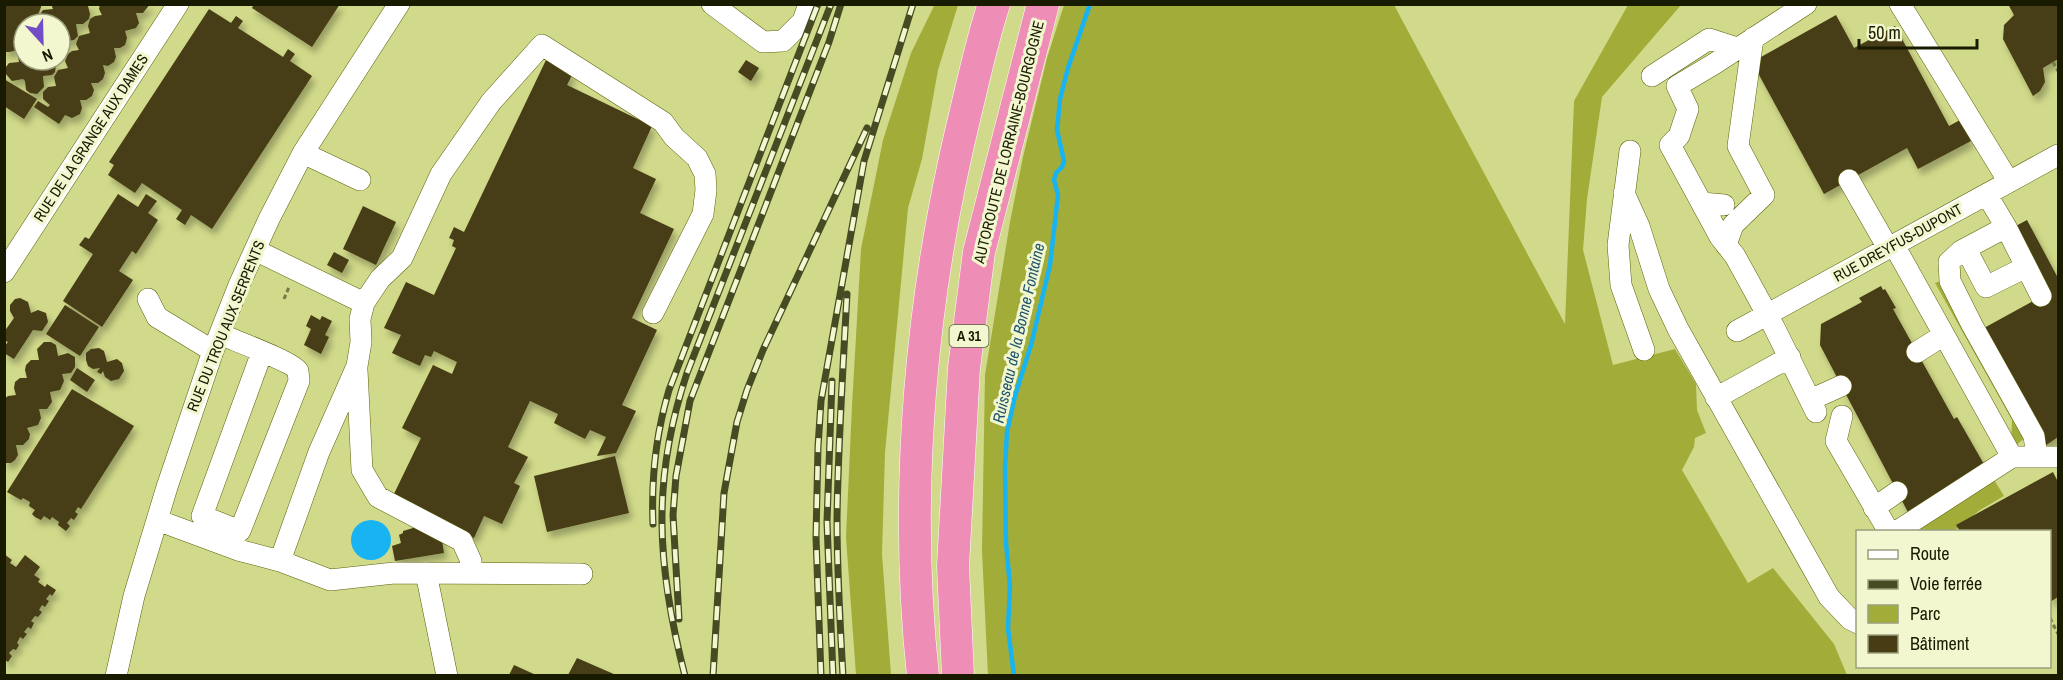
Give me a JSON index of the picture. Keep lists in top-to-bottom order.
{
  "streets": {
    "highway": ["AUTOROUTE DE LORRAINE-BOURGOGNE", "A 31"],
    "street": ["RUE DE LA GRANGE AUX DAMES", "RUE DREYFUS-DUPONT", "RUE DU TROU AUX SERPENTS"]
  },
  "water": ["Ruisseau de la Bonne Fontaine"],
  "legend": [
    "Route",
    "Voie ferrée",
    "Parc",
    "Bâtiment"
  ],
  "scale_bar": "50 m",
  "north": "bottom"
}
